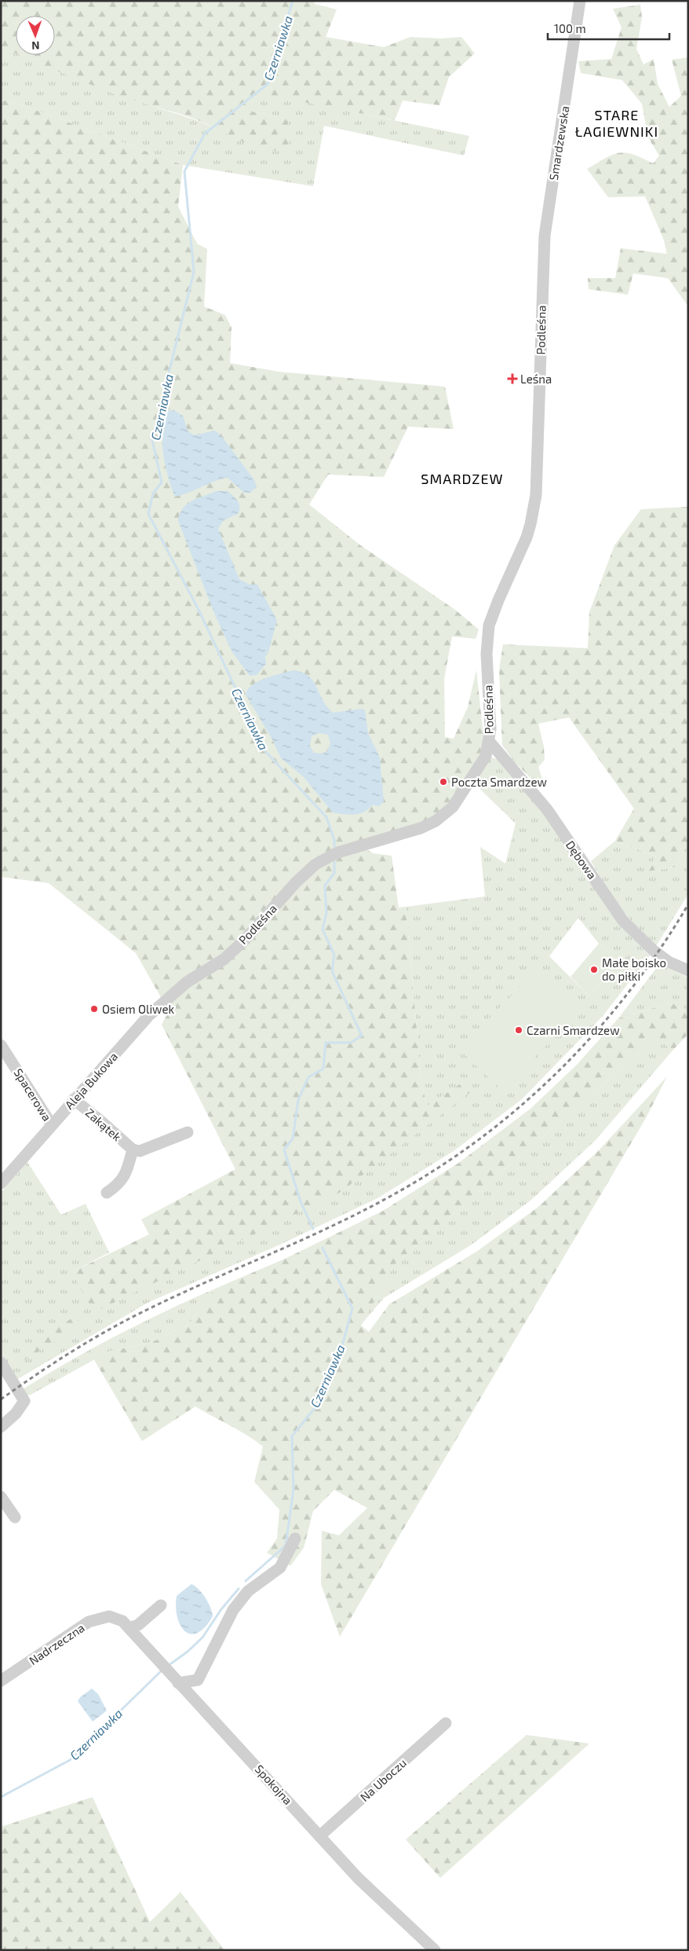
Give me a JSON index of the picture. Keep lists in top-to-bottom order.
{
  "streets": {
    "street": [
      "Smardzewska",
      "Podleśna",
      "Dębowa",
      "Aleja Bukowa",
      "Spacerowa",
      "Zakątek",
      "Nadrzeczna",
      "Na Uboczu",
      "Spokojna"
    ]
  },
  "crossings": [
    ["Smardzewska", "Podleśna"],
    ["Podleśna", "Dębowa"],
    ["Podleśna", "Aleja Bukowa"],
    ["Aleja Bukowa", "Spacerowa"],
    ["Aleja Bukowa", "Zakątek"],
    ["Nadrzeczna", "Spokojna"],
    ["Na Uboczu", "Spokojna"]
  ],
  "districts": ["STARE ŁAGIEWNIKI", "SMARDZEW"],
  "water": ["Czerniawka"],
  "places": {
    "health": ["Leśna"],
    "other": [
      "Poczta Smardzew",
      "Małe boisko do piłki",
      "Osiem Oliwek",
      "Czarni Smardzew"
    ]
  },
  "scale_bar": "100 m",
  "north": "bottom"
}
